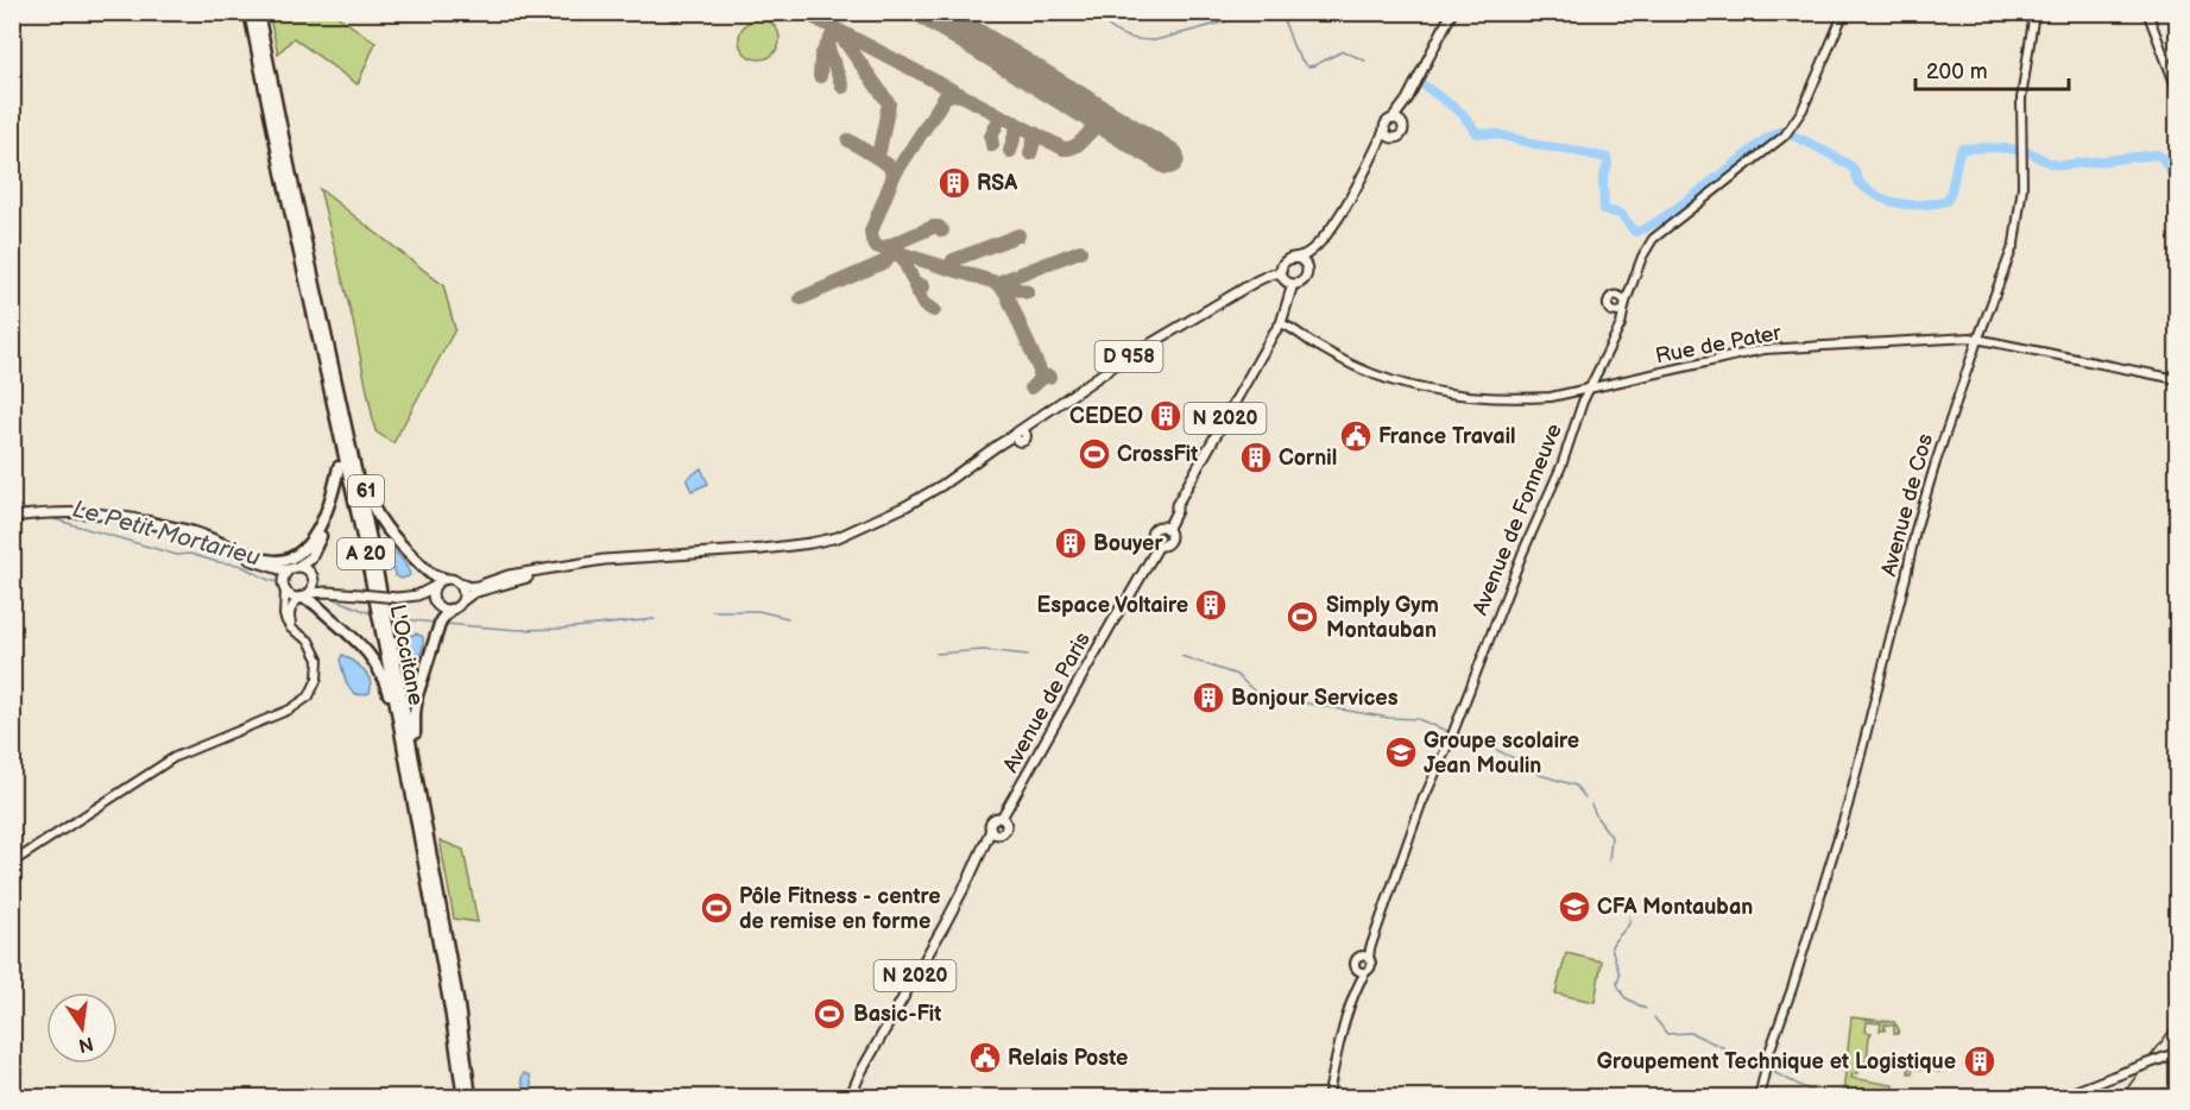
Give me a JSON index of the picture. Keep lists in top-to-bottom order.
{
  "streets": {
    "highway": ["61", "A 20", "L'Occitane"],
    "main road": ["D 958", "N 2020", "Avenue de Paris"],
    "street": ["Rue de Pater", "Avenue de Cos", "Avenue de Fonneuve"]
  },
  "crossings": [
    ["Rue de Pater", "N 2020"],
    ["Rue de Pater", "Avenue de Cos"],
    ["Rue de Pater", "Avenue de Fonneuve"],
    ["D 958", "N 2020"],
    ["D 958", "61"],
    ["N 2020", "Avenue de Paris"],
    ["61", "L'Occitane"]
  ],
  "water": ["Le Petit Mortarieu"],
  "places": {
    "building": [
      "RSA",
      "CEDEO",
      "Cornil",
      "Bouyer",
      "Espace Voltaire",
      "Bonjour Services",
      "Groupement Technique et Logistique"
    ],
    "public building": ["France Travail", "Relais Poste"],
    "sports": [
      "CrossFit",
      "Simply Gym Montauban",
      "Pôle Fitness - centre de remise en forme",
      "Basic-Fit"
    ],
    "school or university": ["Groupe scolaire Jean Moulin", "CFA Montauban"]
  },
  "scale_bar": "200 m",
  "north": "bottom"
}
